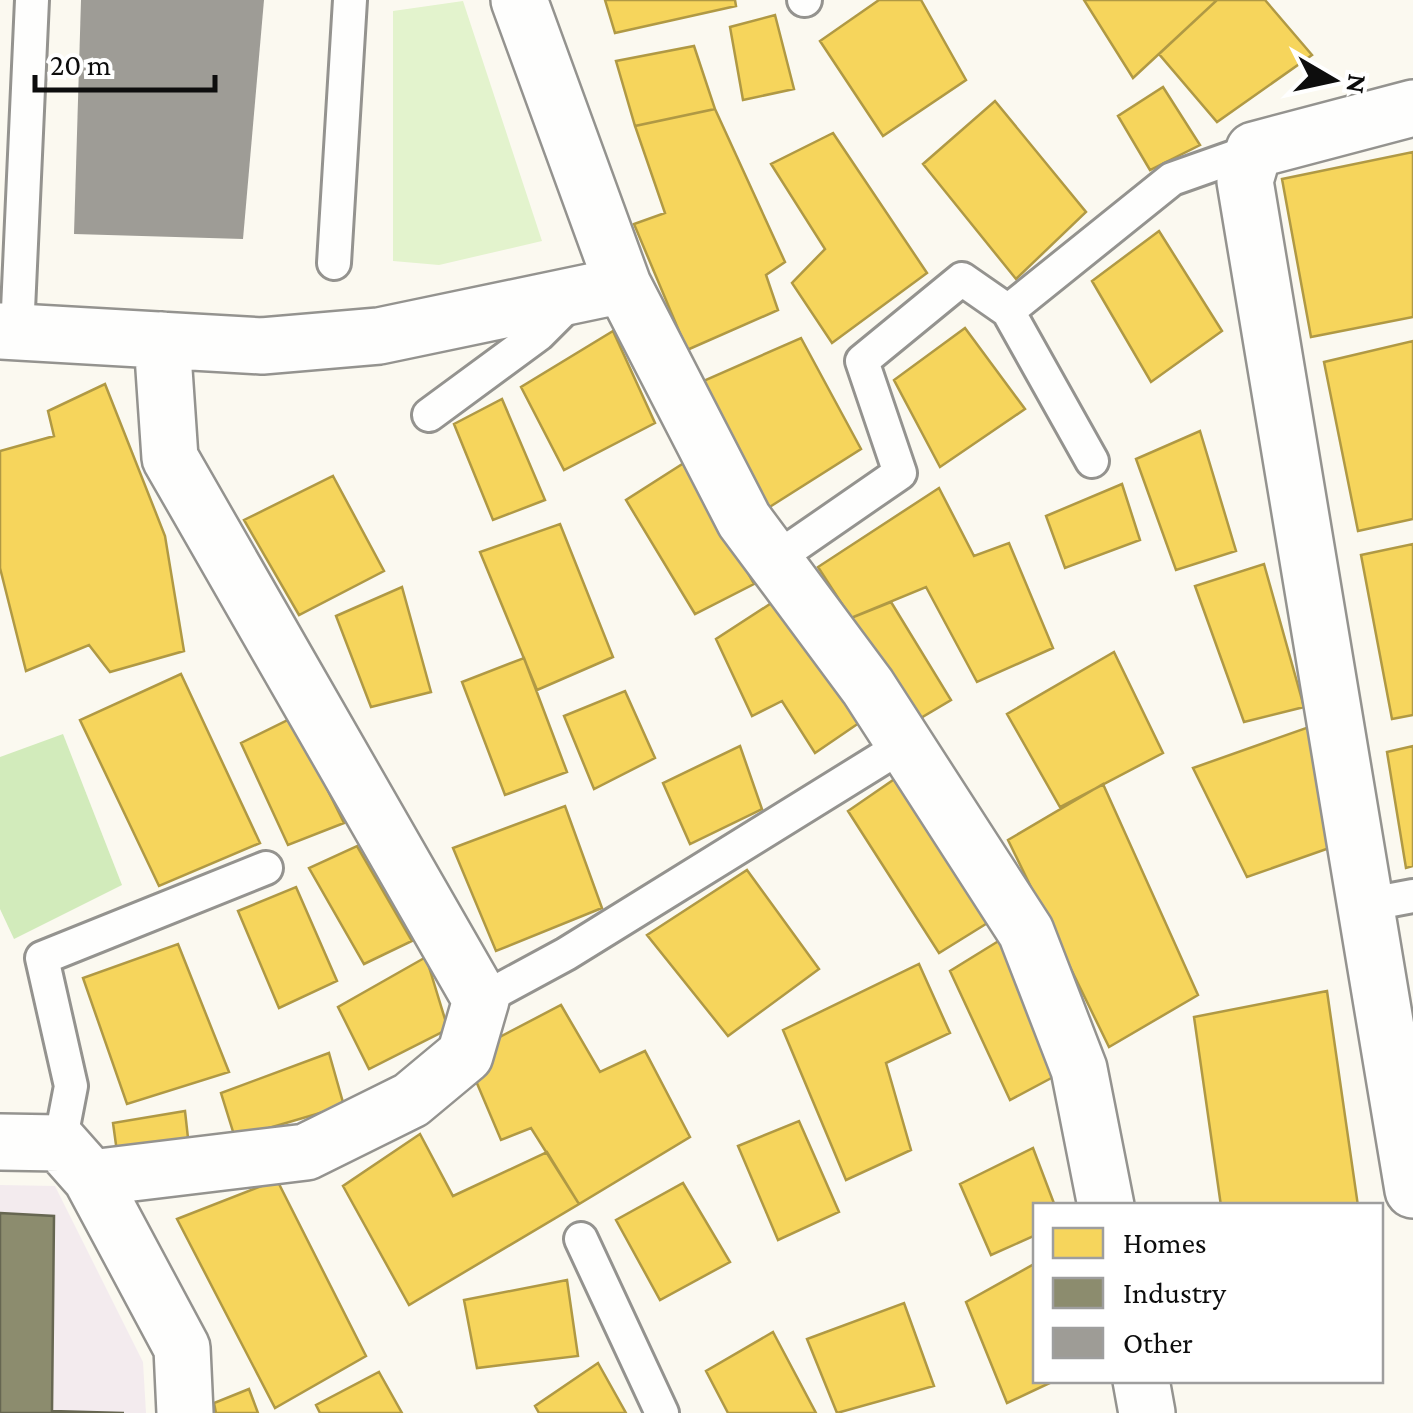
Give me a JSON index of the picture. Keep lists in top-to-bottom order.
{
  "legend": ["Homes", "Industry", "Other"],
  "scale_bar": "20 m",
  "north": "right"
}
